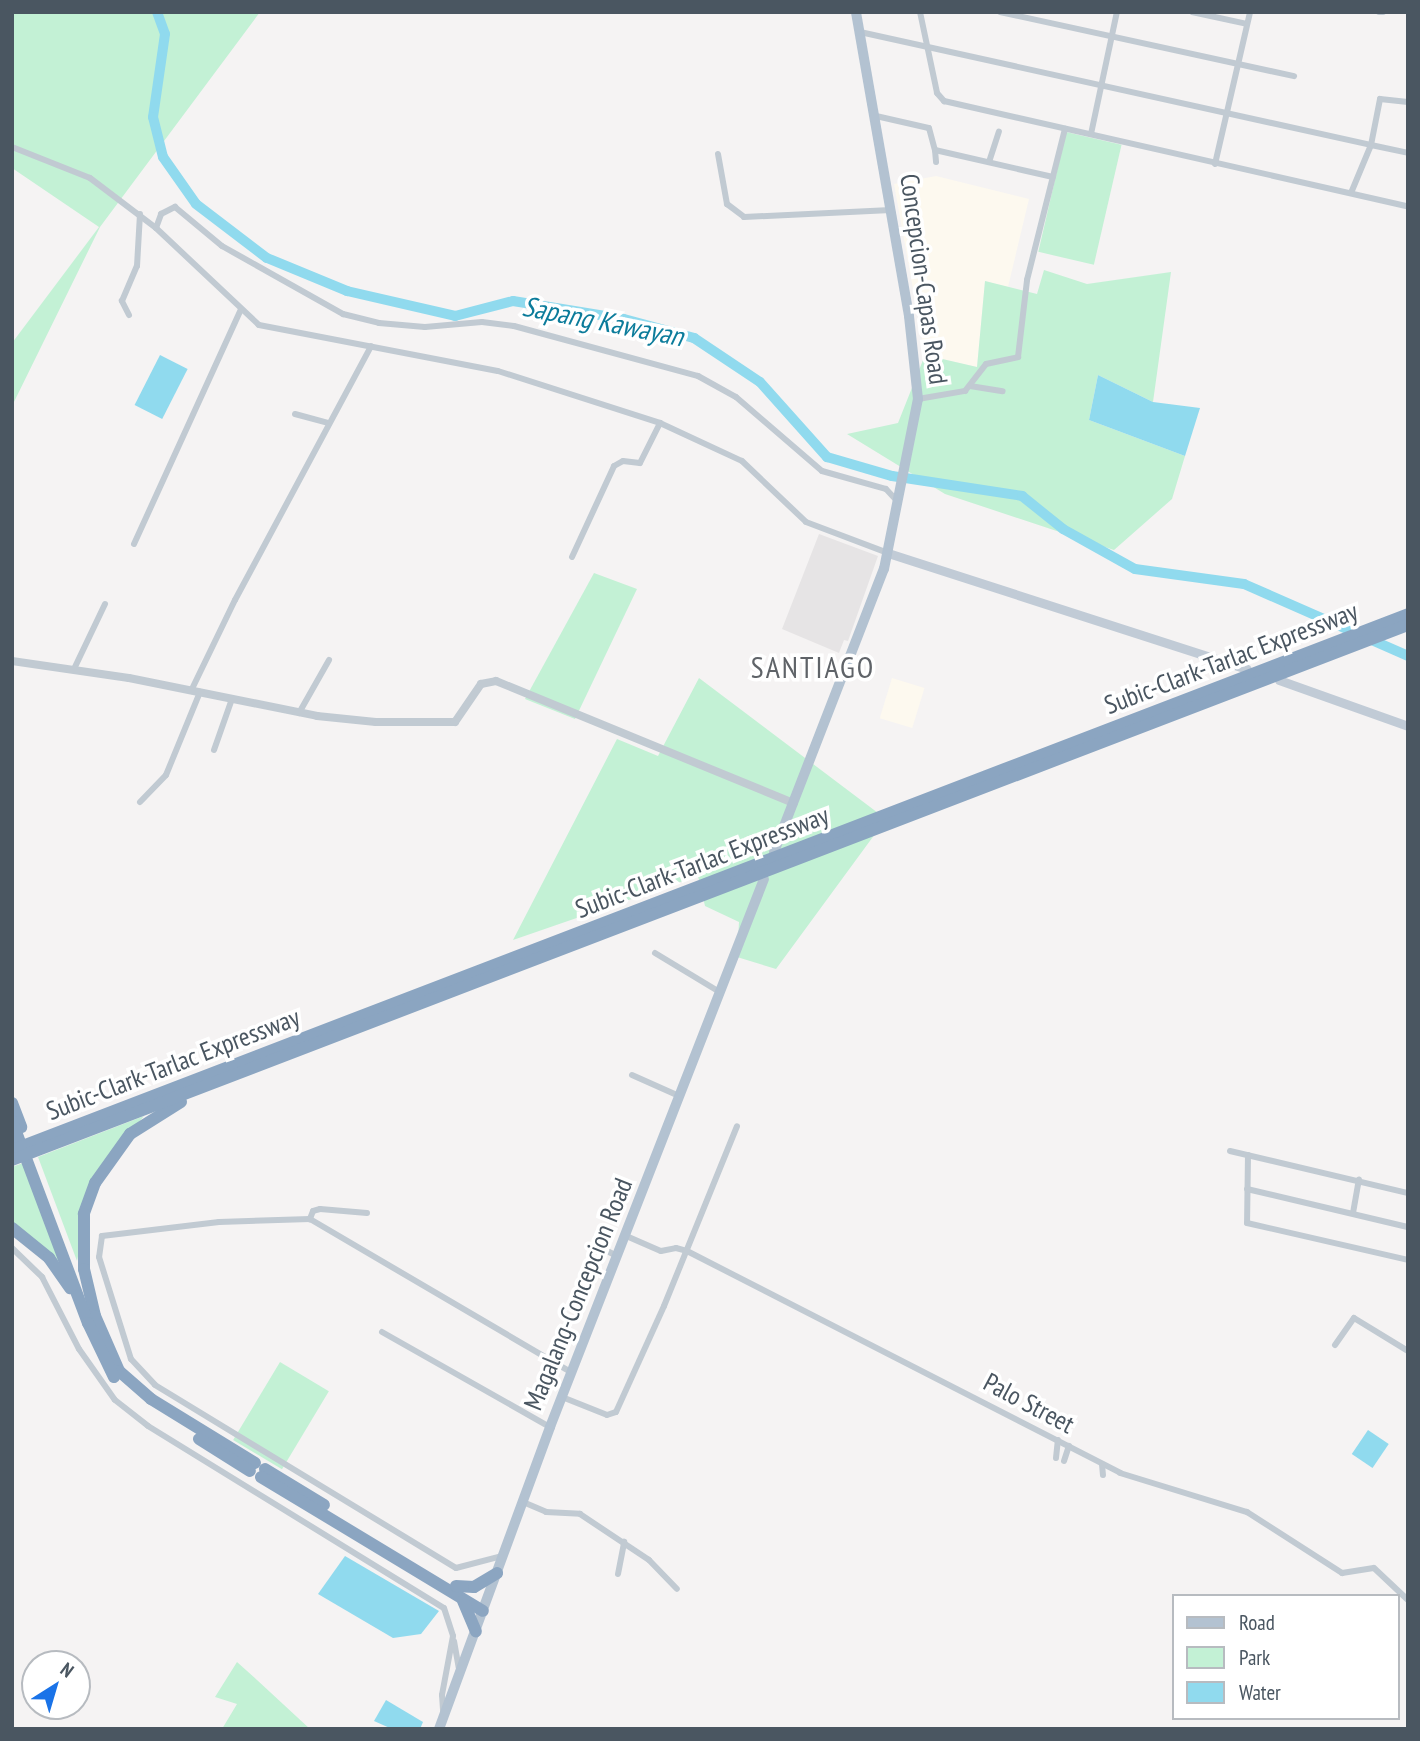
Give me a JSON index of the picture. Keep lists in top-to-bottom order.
{
  "streets": {
    "highway": ["Subic-Clark-Tarlac Expressway"],
    "main road": ["Concepcion-Capas Road", "Magalang-Concepcion Road"],
    "street": ["Palo Street"]
  },
  "crossings": [
    ["Subic-Clark-Tarlac Expressway", "Magalang-Concepcion Road"],
    ["Magalang-Concepcion Road", "Palo Street"]
  ],
  "districts": ["SANTIAGO"],
  "water": ["Sapang Kawayan"],
  "legend": ["Road", "Park", "Water"],
  "north": "top right"
}
